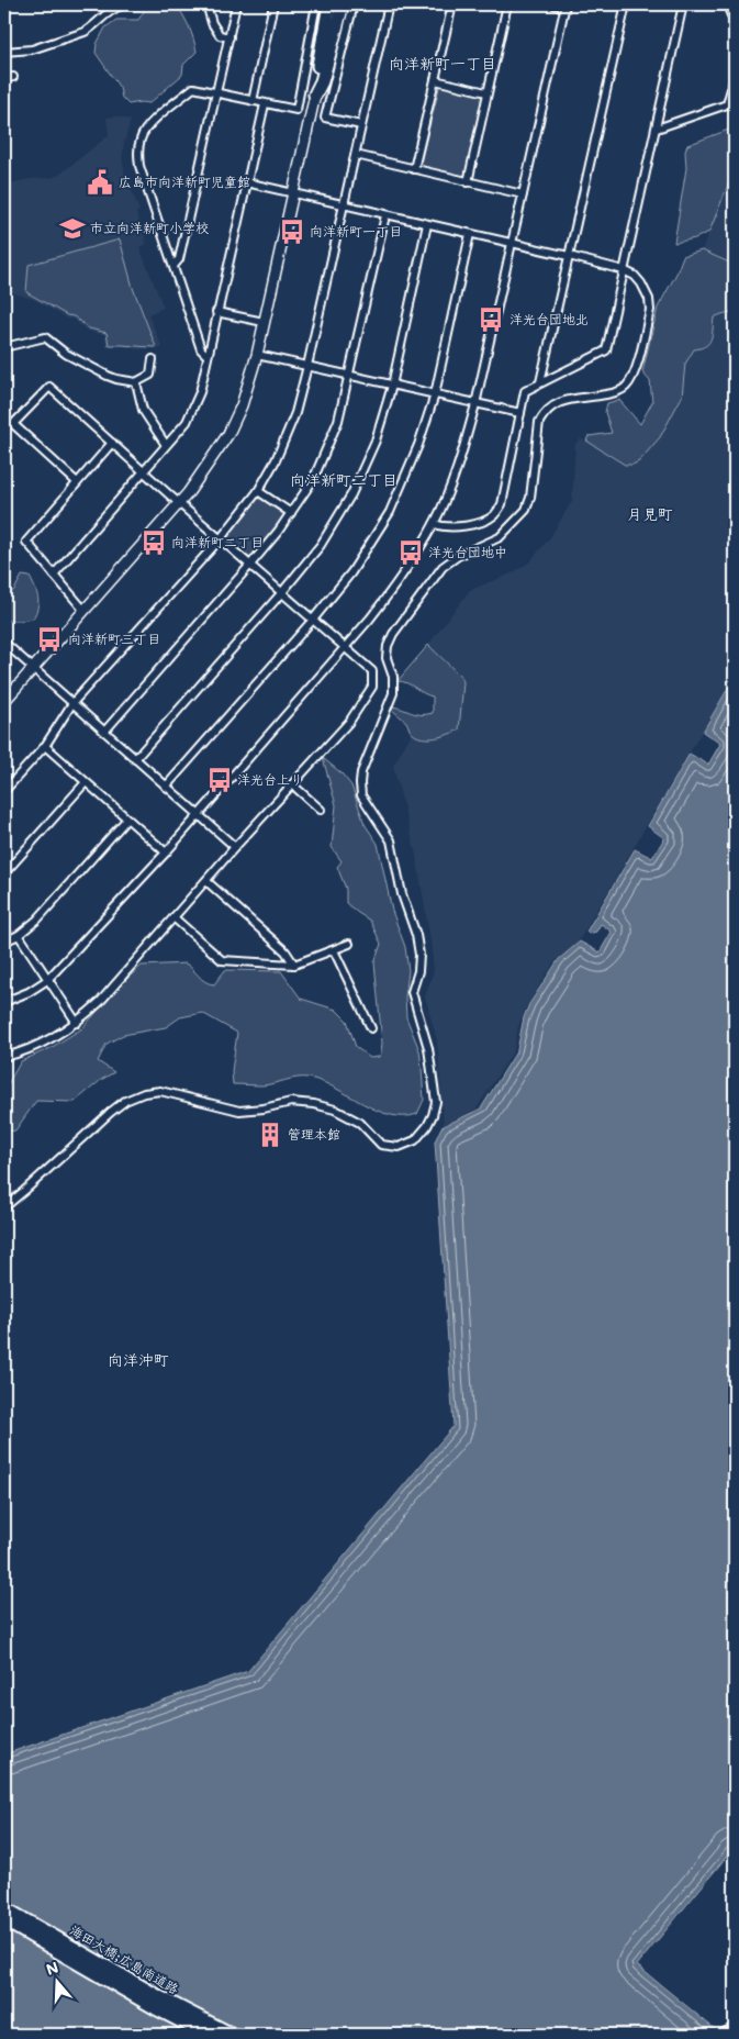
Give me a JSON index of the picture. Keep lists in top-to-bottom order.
{
  "streets": {
    "highway": ["海田大橋;広島南道路"]
  },
  "districts": [
    "向洋新町一丁目",
    "向洋新町二丁目",
    "月見町",
    "向洋沖町"
  ],
  "places": {
    "public building": ["広島市向洋新町児童館"],
    "school or university": ["市立向洋新町小学校"],
    "bus stop": [
      "向洋新町一丁目",
      "洋光台団地北",
      "向洋新町二丁目",
      "洋光台団地中",
      "向洋新町三丁目",
      "洋光台上り"
    ],
    "building": ["管理本館"]
  },
  "north": "top"
}
